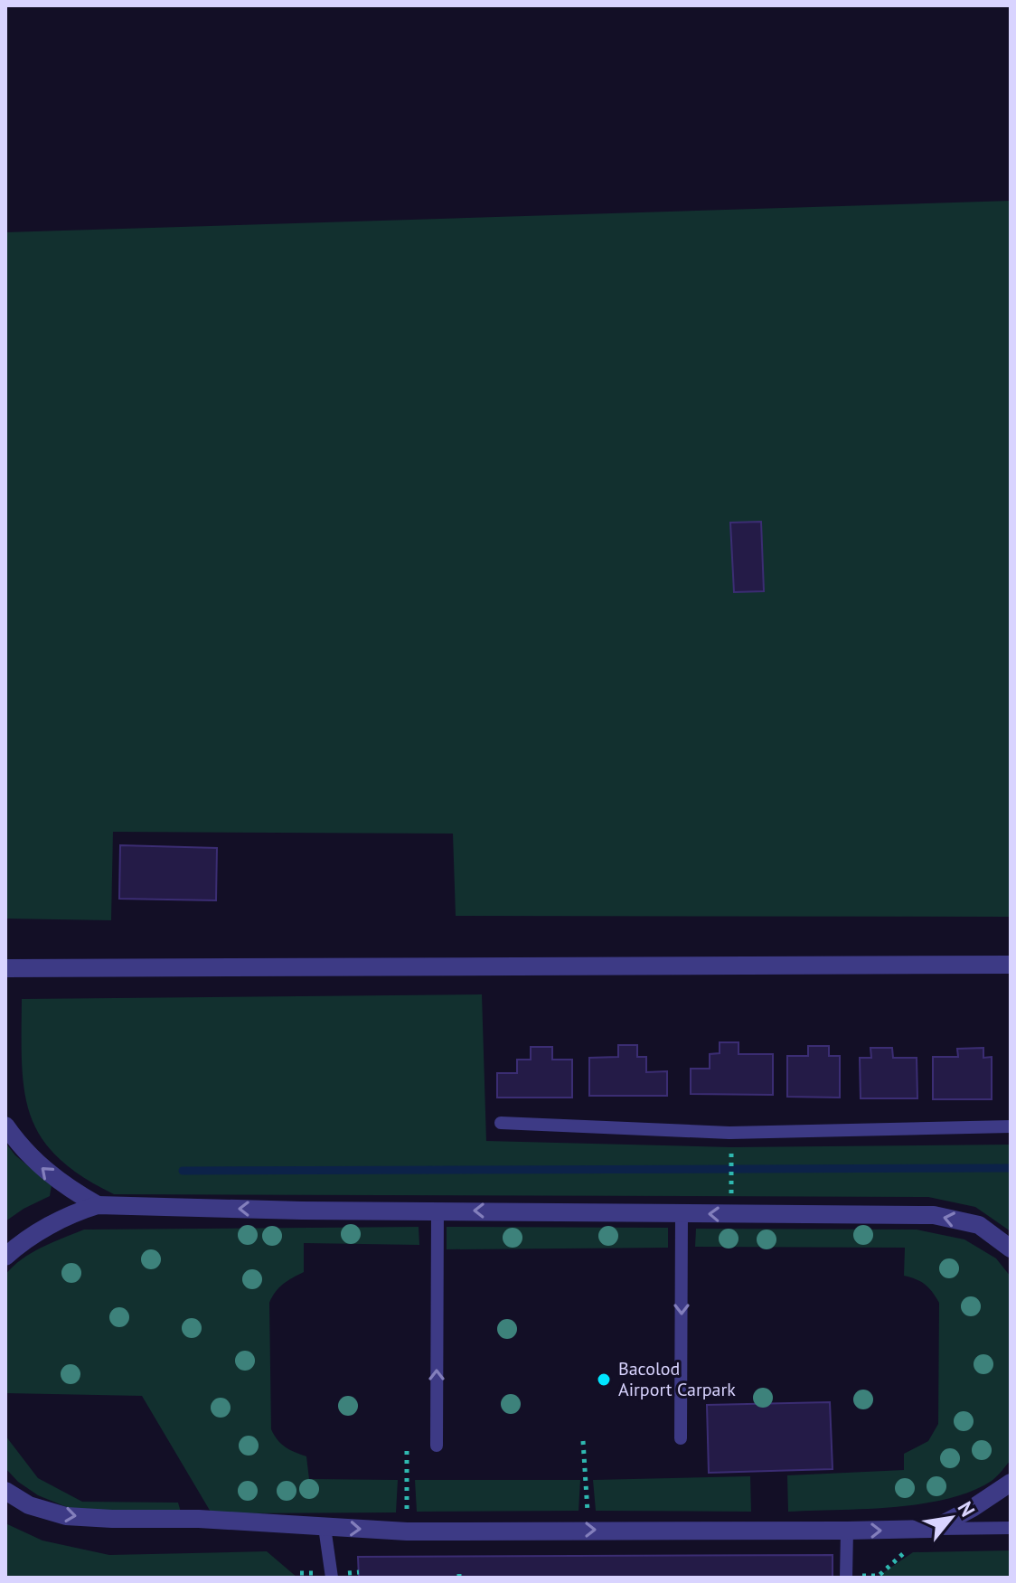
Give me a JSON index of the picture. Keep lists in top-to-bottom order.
{
  "places": ["Bacolod Airport Carpark"],
  "north": "top right"
}
